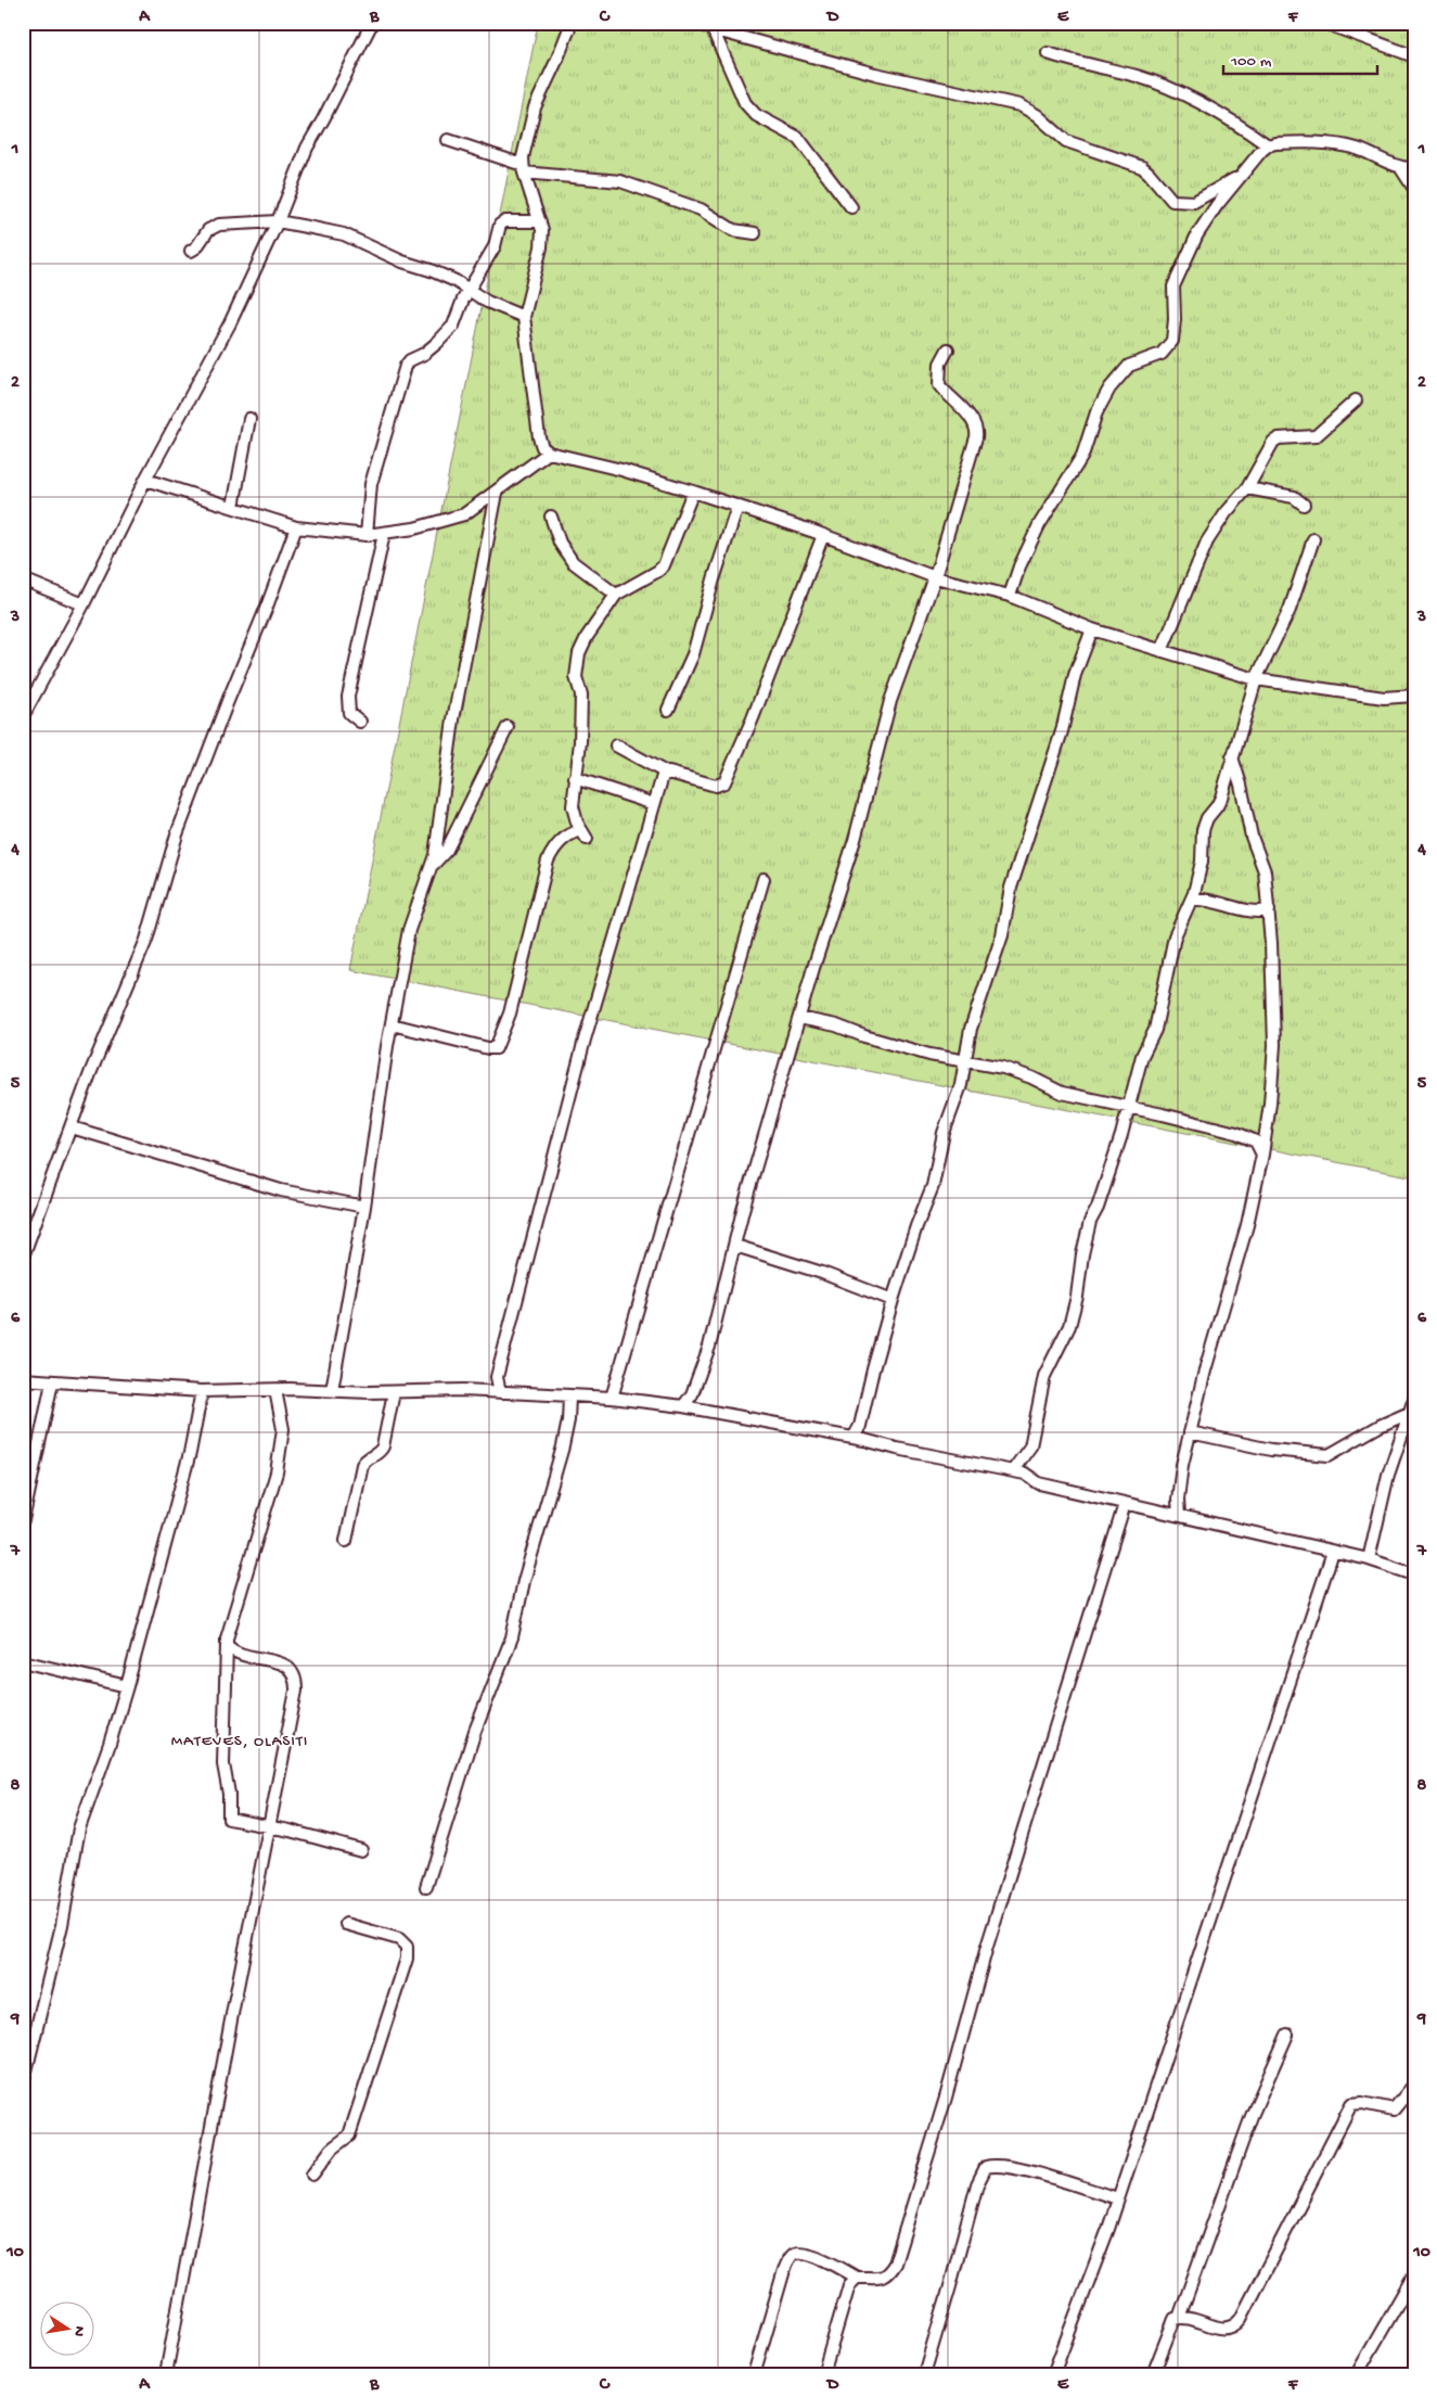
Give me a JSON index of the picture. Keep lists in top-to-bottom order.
{
  "districts": ["MATEVES, OLASITI"],
  "scale_bar": "100 m",
  "north": "right",
  "grid": {
    "columns": [
      "A",
      "B",
      "C",
      "D",
      "E",
      "F"
    ],
    "rows": [
      "1",
      "2",
      "3",
      "4",
      "5",
      "6",
      "7",
      "8",
      "9",
      "10"
    ]
  }
}
